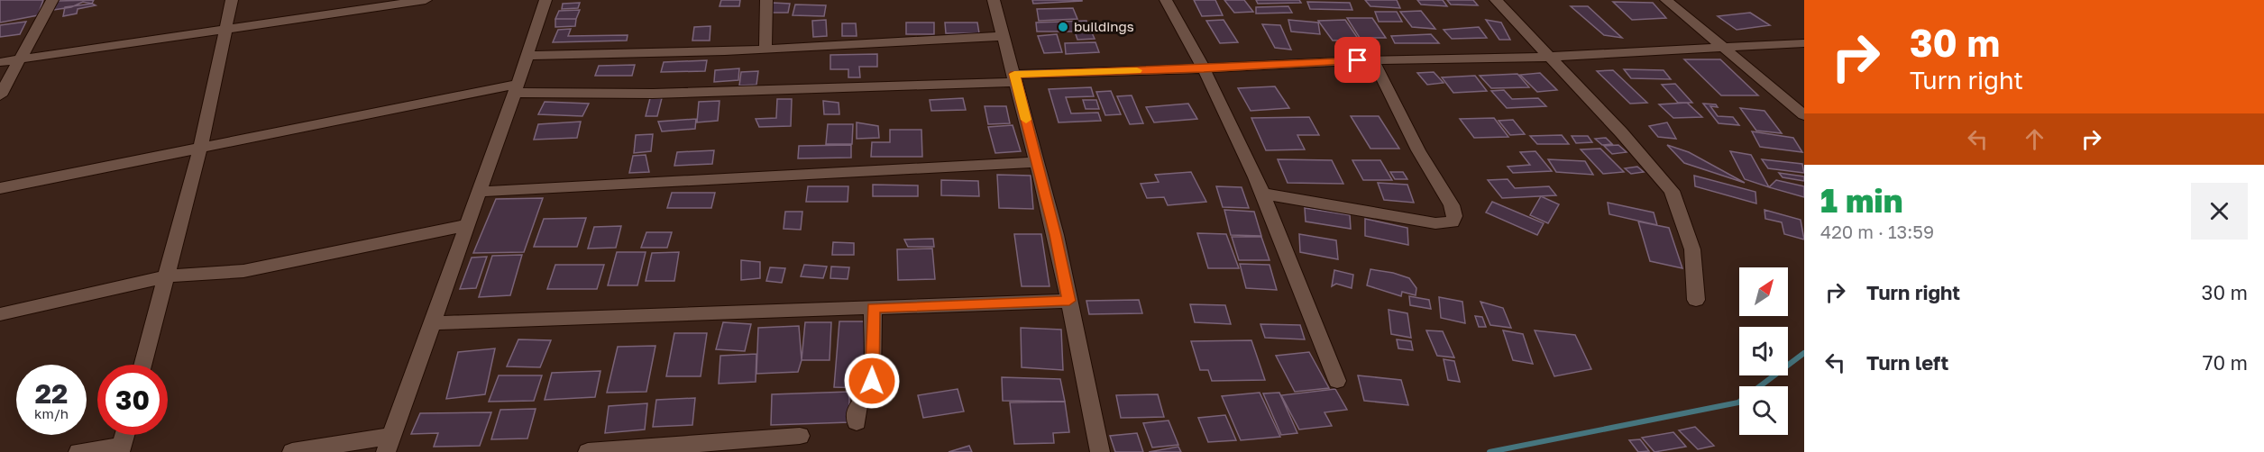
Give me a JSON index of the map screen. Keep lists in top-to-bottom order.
{
  "places": ["buildings"],
  "north": "top right",
  "page": {
    "turn": ["30 m", "Turn right"],
    "heading": ["1 min", "420 m · 13:59"],
    "list": [
      {
        "name": "Turn right",
        "value": "30 m"
      },
      {
        "name": "Turn left",
        "value": "70 m"
      }
    ],
    "speed": "22 km/h",
    "limit": "30"
  }
}
